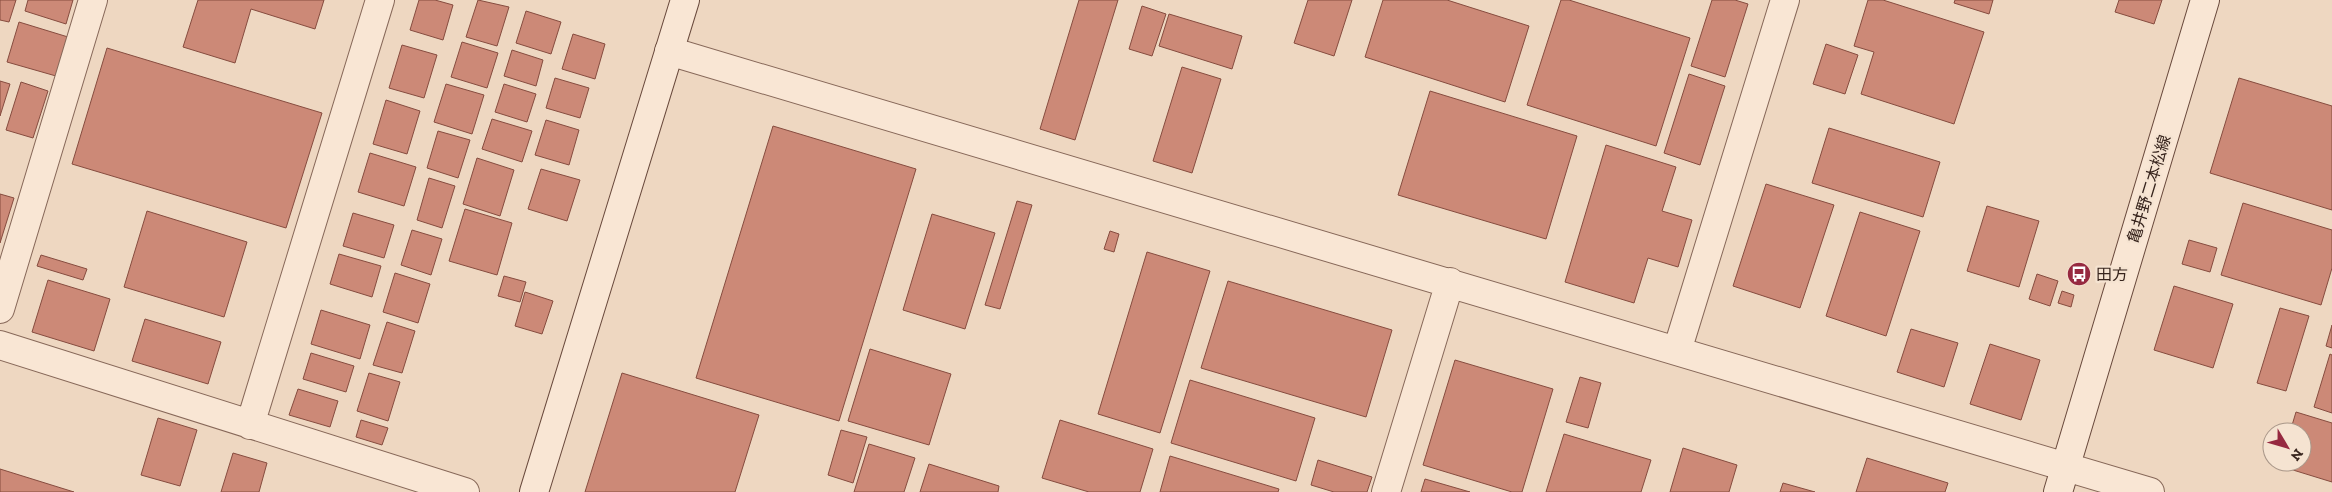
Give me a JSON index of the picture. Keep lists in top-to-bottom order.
{
  "streets": {
    "street": ["亀井野二本松線"]
  },
  "places": {
    "bus stop": ["田方"]
  },
  "north": "bottom right"
}
